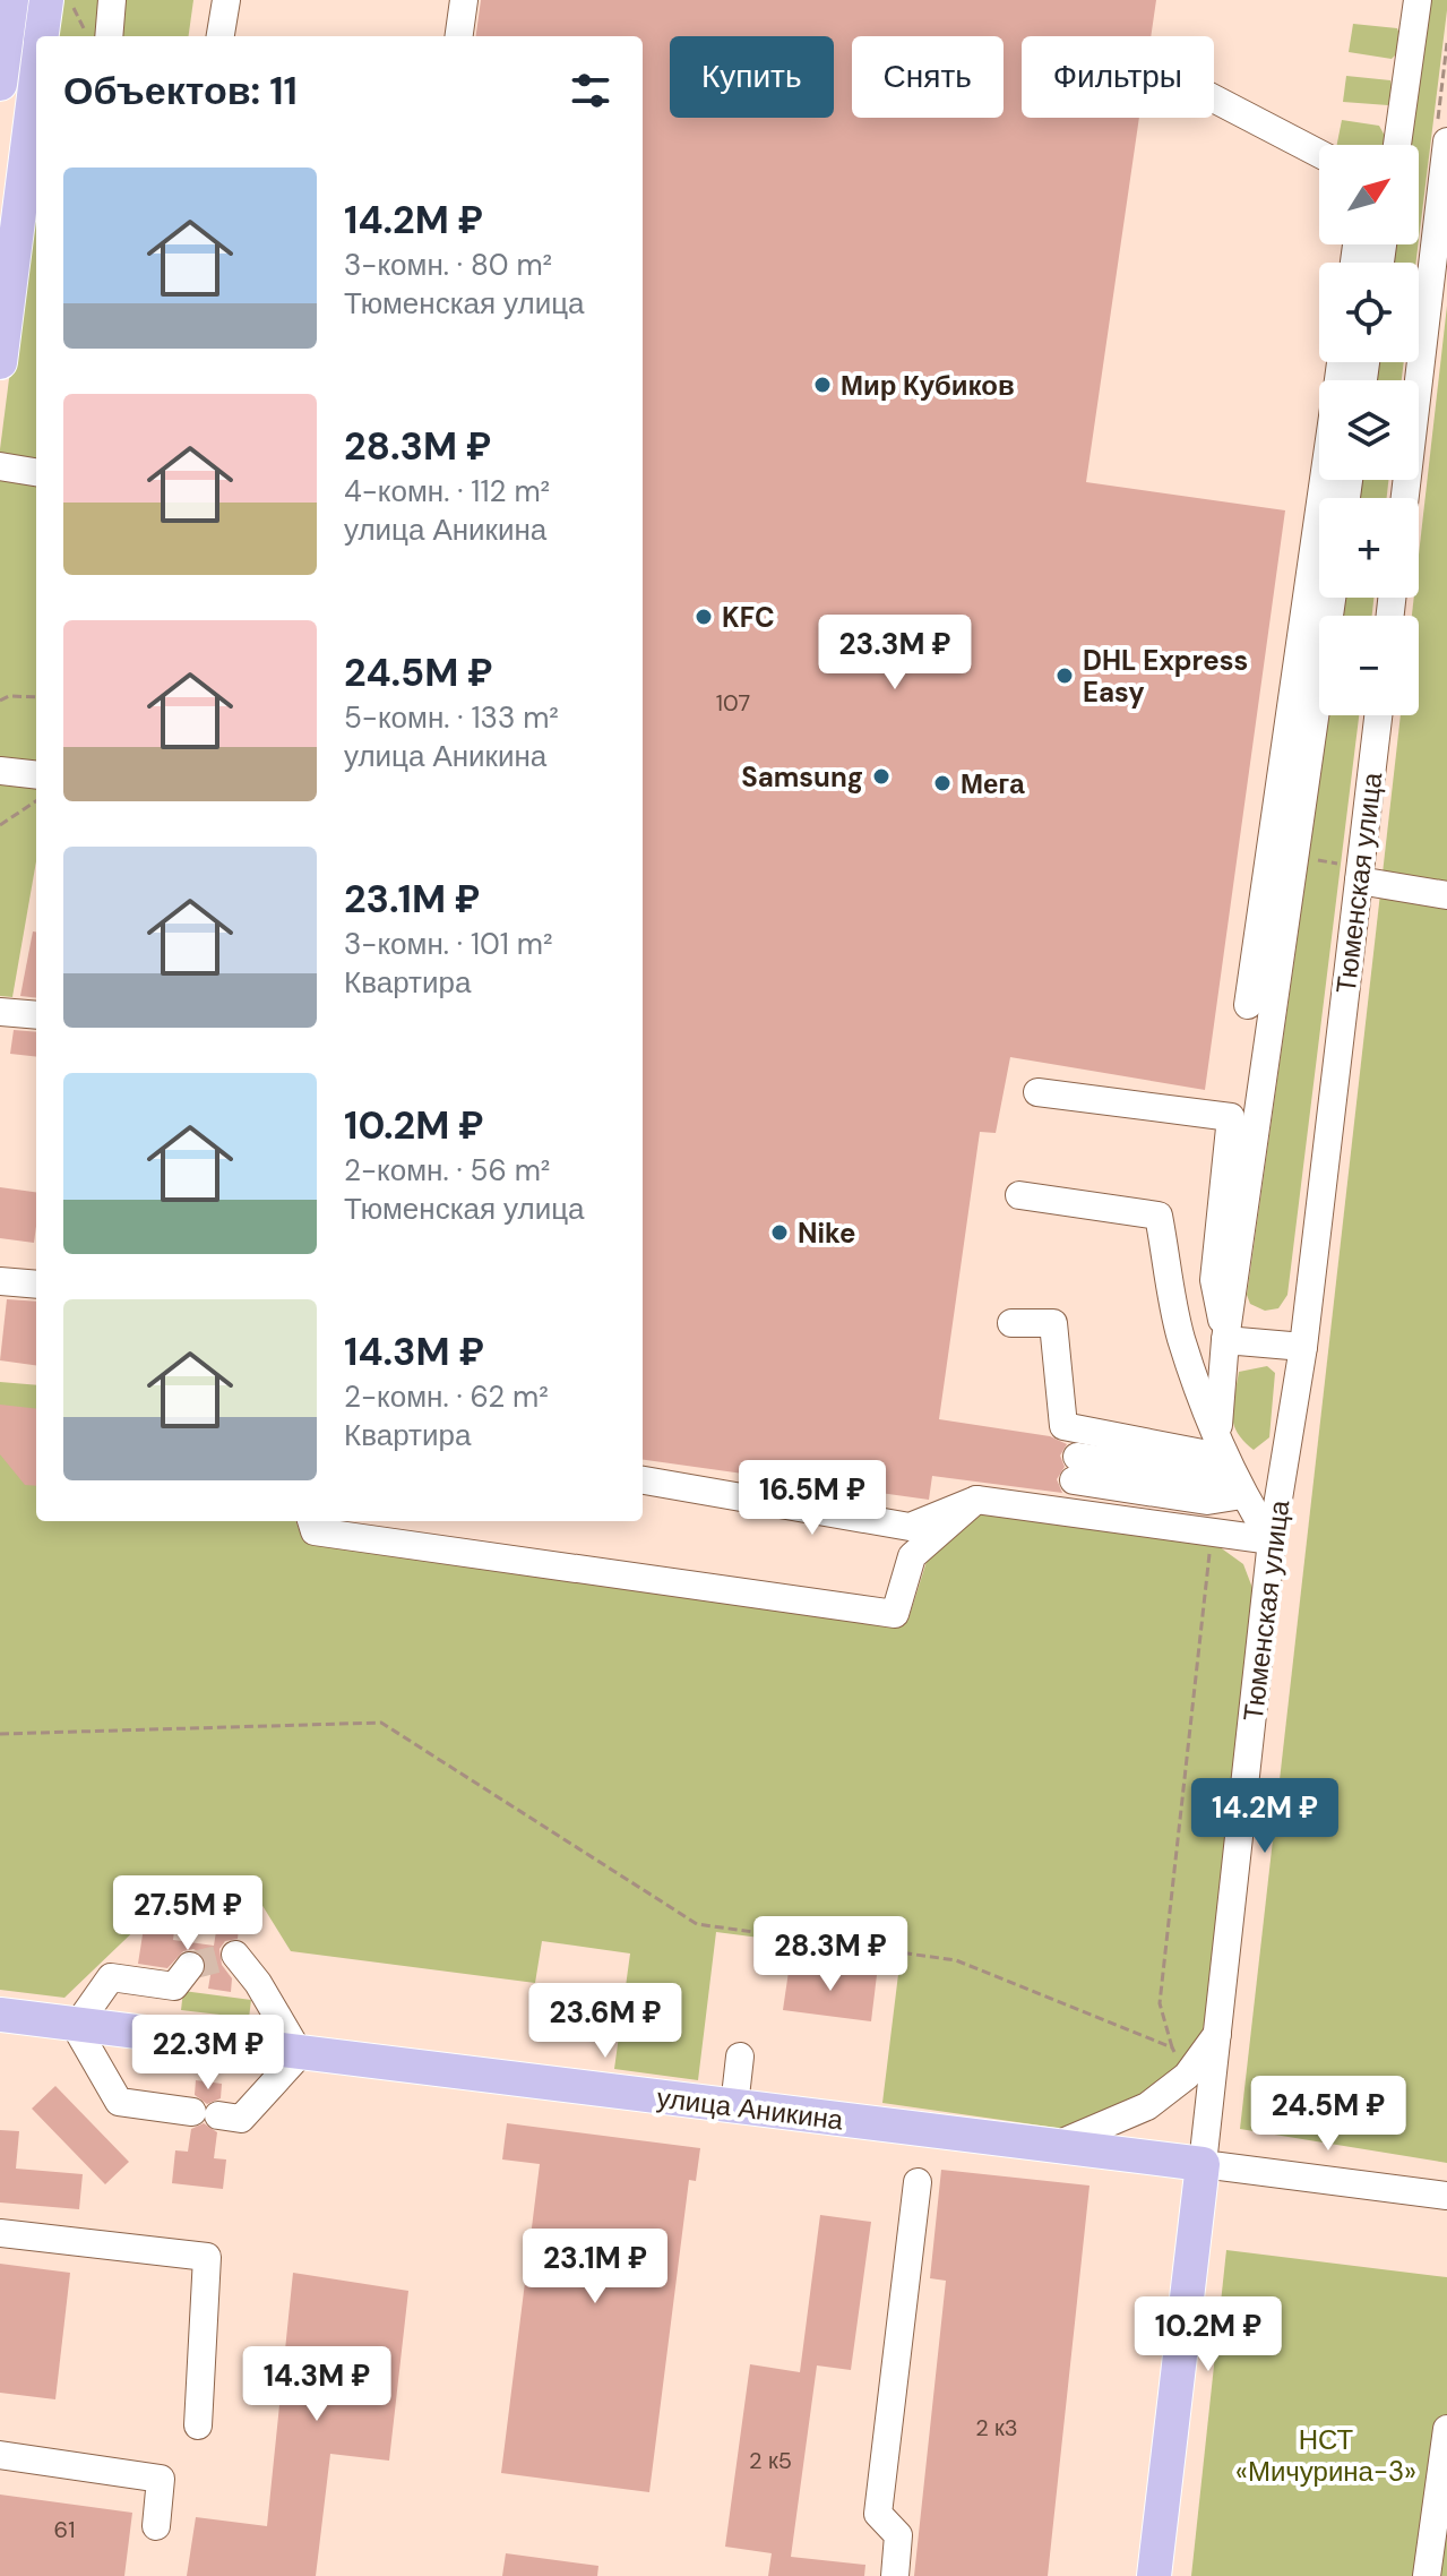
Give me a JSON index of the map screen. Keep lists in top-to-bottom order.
{
  "streets": {
    "main road": ["Тюменская улица", "улица Аникина"]
  },
  "crossings": [
    ["Тюменская улица", "улица Аникина"]
  ],
  "parks": ["НСТ «Мичурина-3»"],
  "places": [
    "Мир Кубиков",
    "KFC",
    "DHL Express Easy",
    "Samsung",
    "Мега",
    "Nike"
  ],
  "house_numbers": [
    "107",
    "2 к3",
    "2 к5",
    "61"
  ],
  "north": "top right",
  "page": {
    "chip": ["Купить", "Снять", "Фильтры"],
    "heading": "Объектов: 11",
    "map_buttons": ["+", "−"],
    "list": [
      {
        "name": "14.2M ₽",
        "note": "3-комн. · 80 m² · Тюменская улица"
      },
      {
        "name": "28.3M ₽",
        "note": "4-комн. · 112 m² · улица Аникина"
      },
      {
        "name": "24.5M ₽",
        "note": "5-комн. · 133 m² · улица Аникина"
      },
      {
        "name": "23.1M ₽",
        "note": "3-комн. · 101 m² · Квартира"
      },
      {
        "name": "10.2M ₽",
        "note": "2-комн. · 56 m² · Тюменская улица"
      },
      {
        "name": "14.3M ₽",
        "note": "2-комн. · 62 m² · Квартира"
      }
    ],
    "price": [
      "23.3M ₽",
      "16.5M ₽",
      "14.2M ₽",
      "27.5M ₽",
      "28.3M ₽",
      "23.6M ₽",
      "22.3M ₽",
      "24.5M ₽",
      "23.1M ₽",
      "10.2M ₽",
      "14.3M ₽"
    ]
  }
}
